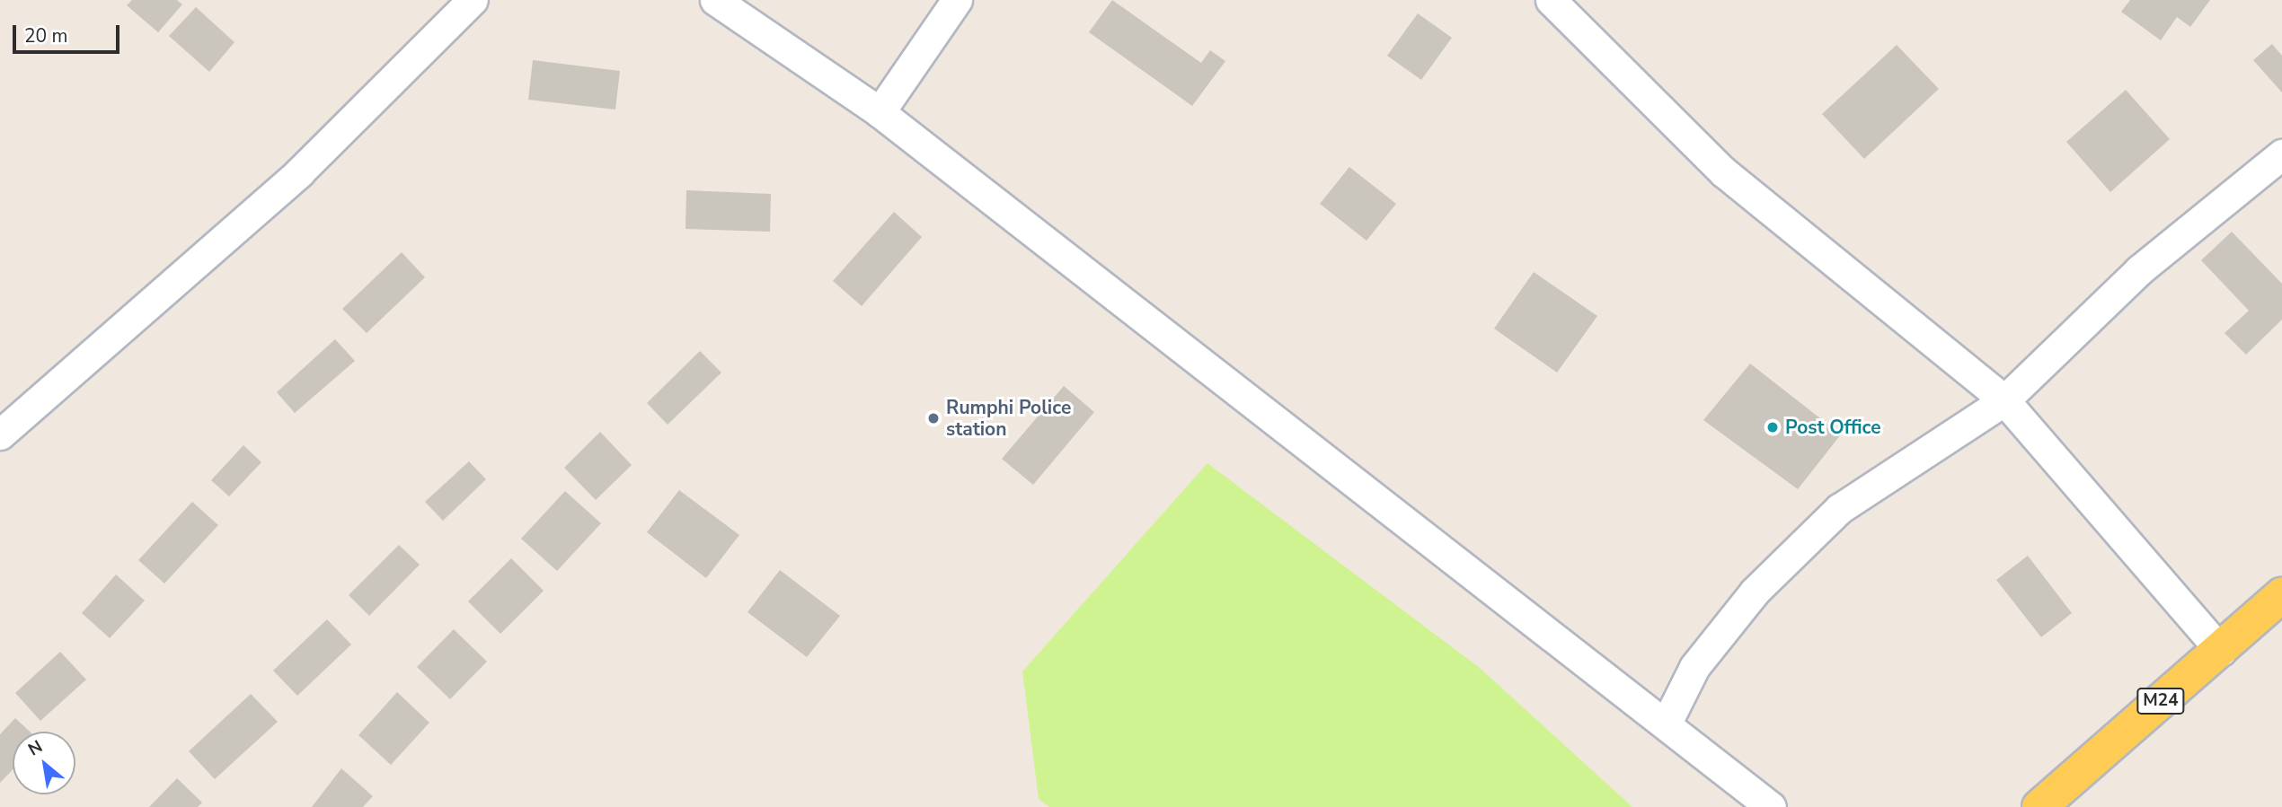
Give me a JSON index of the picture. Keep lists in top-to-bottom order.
{
  "streets": {
    "main road": ["M24"]
  },
  "places": ["Rumphi Police station", "Post Office"],
  "scale_bar": "20 m",
  "north": "top left"
}
